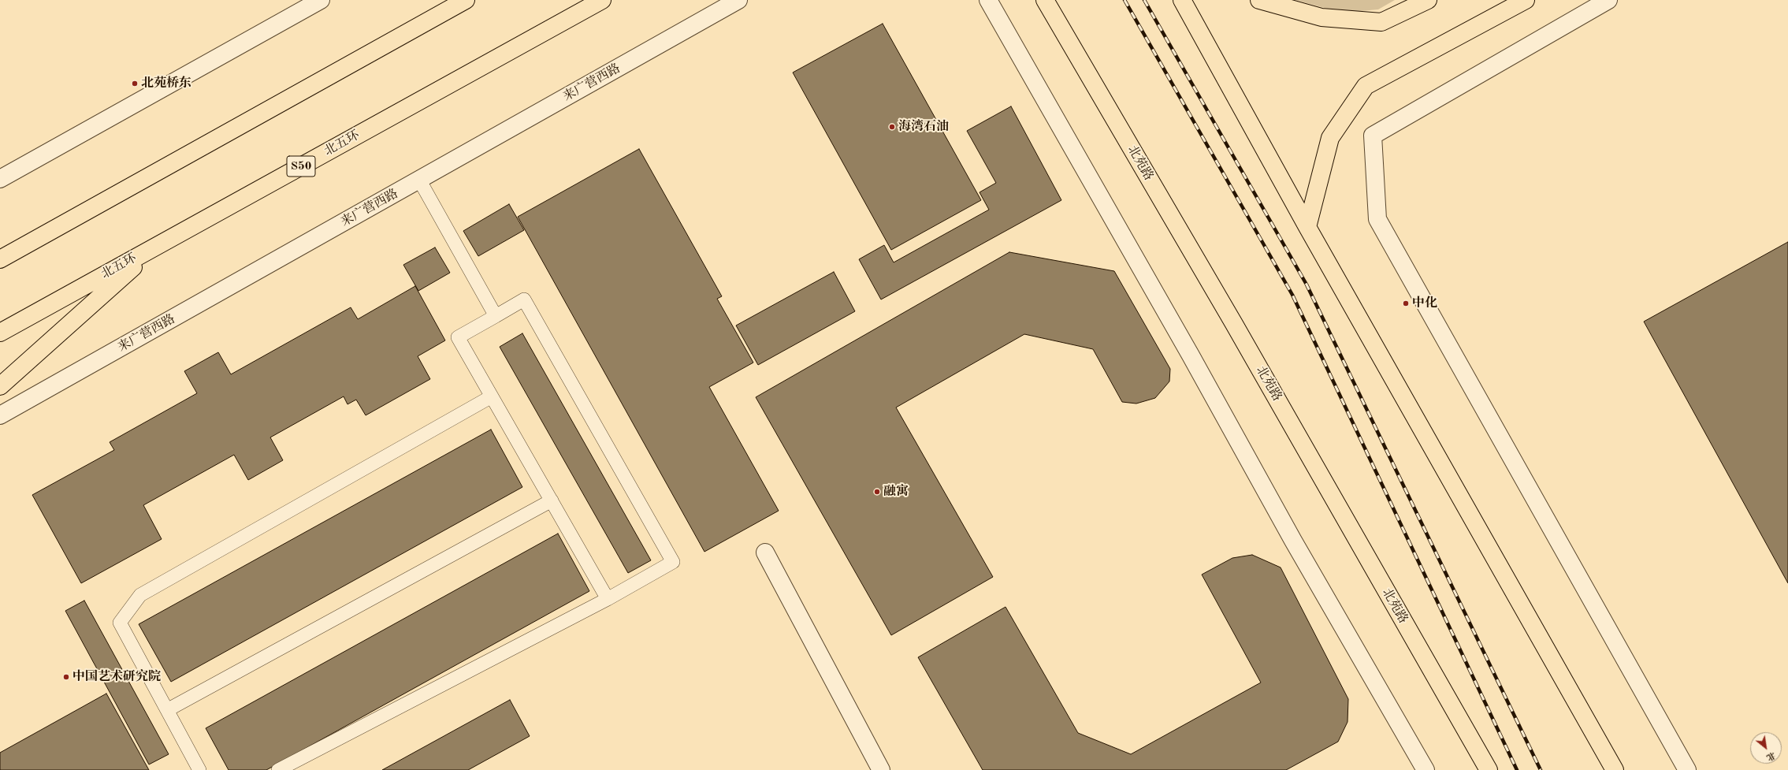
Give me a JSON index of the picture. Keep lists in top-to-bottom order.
{
  "streets": {
    "main road": ["北五环", "北苑路", "S50"],
    "street": ["来广营西路"]
  },
  "places": [
    "北苑桥东",
    "海湾石油",
    "中化",
    "融寓",
    "中国艺术研究院"
  ],
  "north": "bottom right"
}
